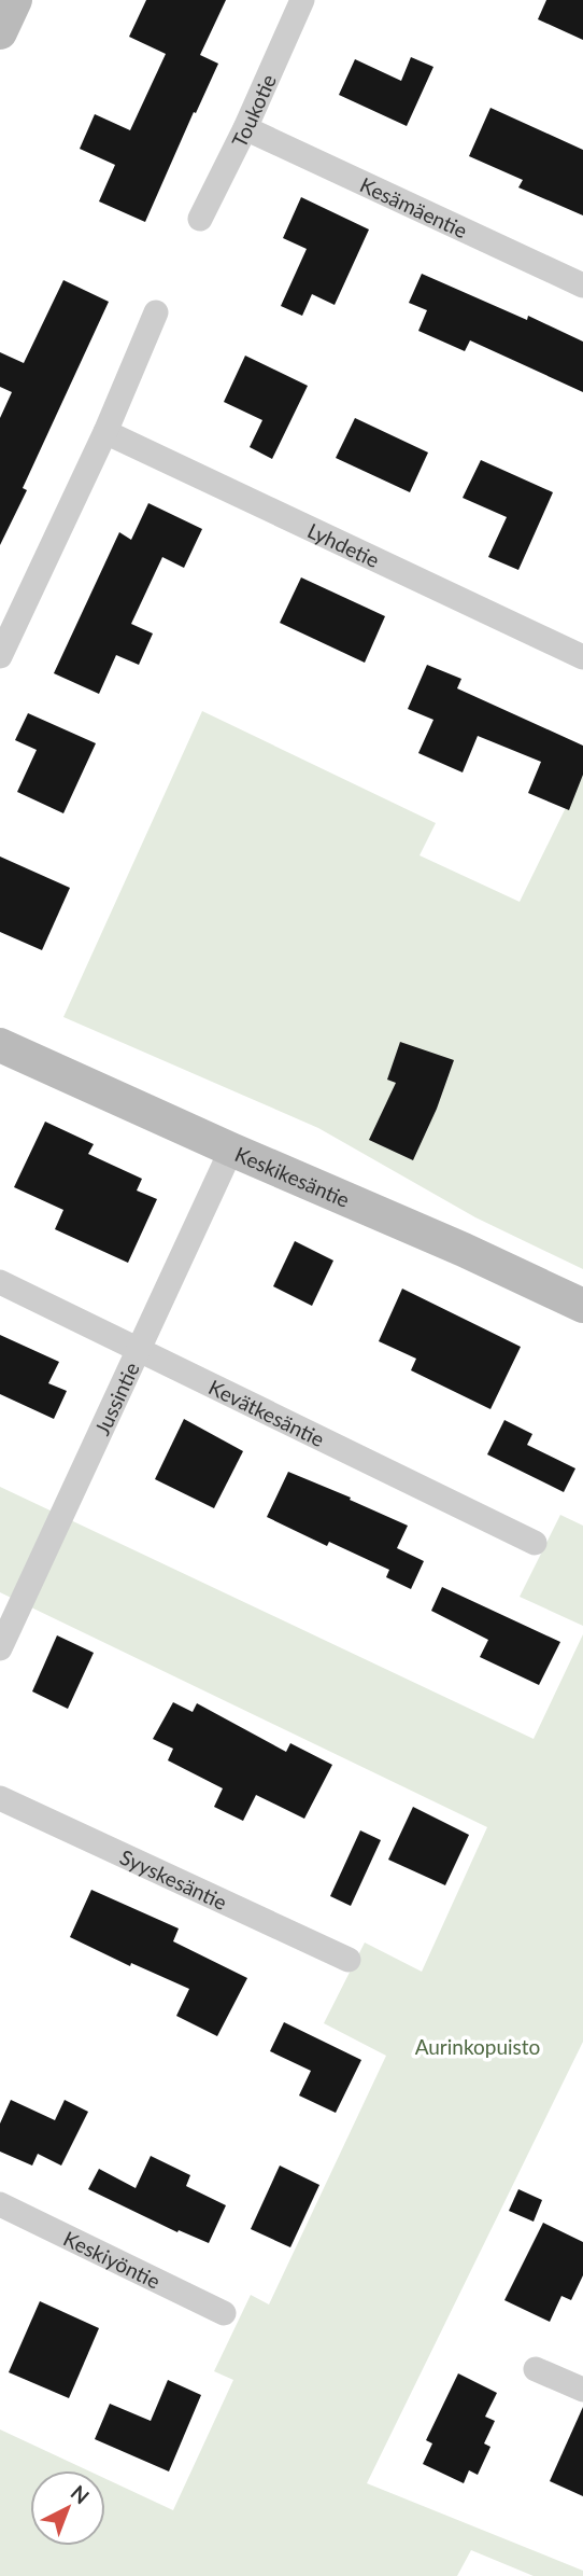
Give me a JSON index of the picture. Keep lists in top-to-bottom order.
{
  "streets": {
    "street": [
      "Toukotie",
      "Kesämäentie",
      "Lyhdetie",
      "Keskikesäntie",
      "Jussintie",
      "Kevätkesäntie",
      "Syyskesäntie",
      "Keskiyöntie"
    ]
  },
  "crossings": [
    ["Toukotie", "Kesämäentie"],
    ["Keskikesäntie", "Jussintie"],
    ["Jussintie", "Kevätkesäntie"]
  ],
  "parks": ["Aurinkopuisto"],
  "north": "top right"
}
